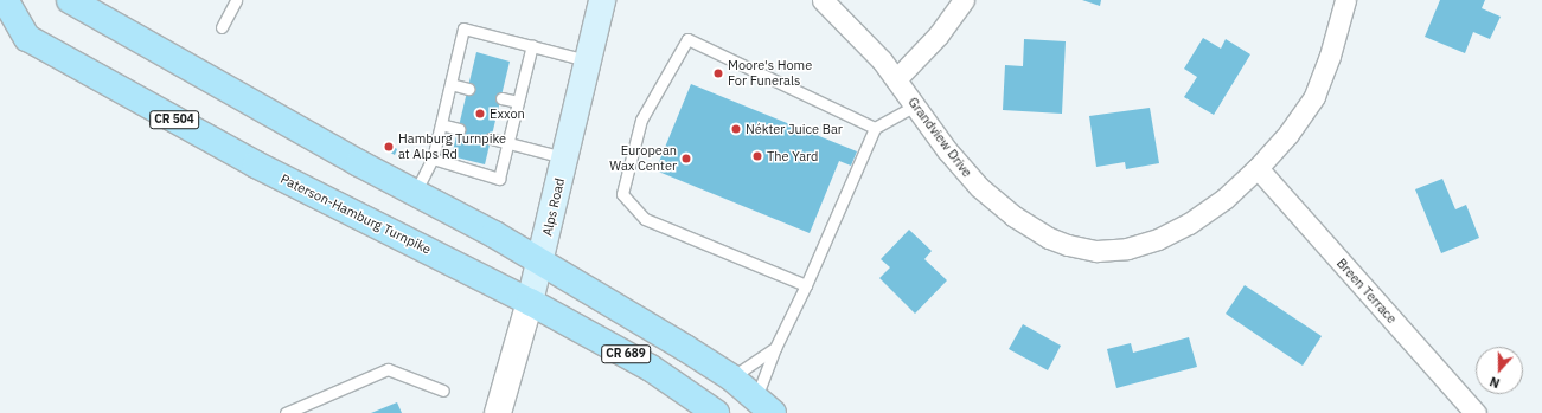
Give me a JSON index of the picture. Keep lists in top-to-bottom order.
{
  "streets": {
    "main road": [
      "CR 504",
      "Alps Road",
      "Paterson-Hamburg Turnpike",
      "CR 689"
    ],
    "street": ["Grandview Drive", "Breen Terrace"]
  },
  "crossings": [
    ["Grandview Drive", "Breen Terrace"],
    ["Alps Road", "Paterson-Hamburg Turnpike"],
    ["Alps Road", "CR 689"]
  ],
  "places": [
    "Moore's Home For Funerals",
    "Exxon",
    "Nékter Juice Bar",
    "Hamburg Turnpike at Alps Rd",
    "The Yard",
    "European Wax Center"
  ],
  "north": "bottom"
}
